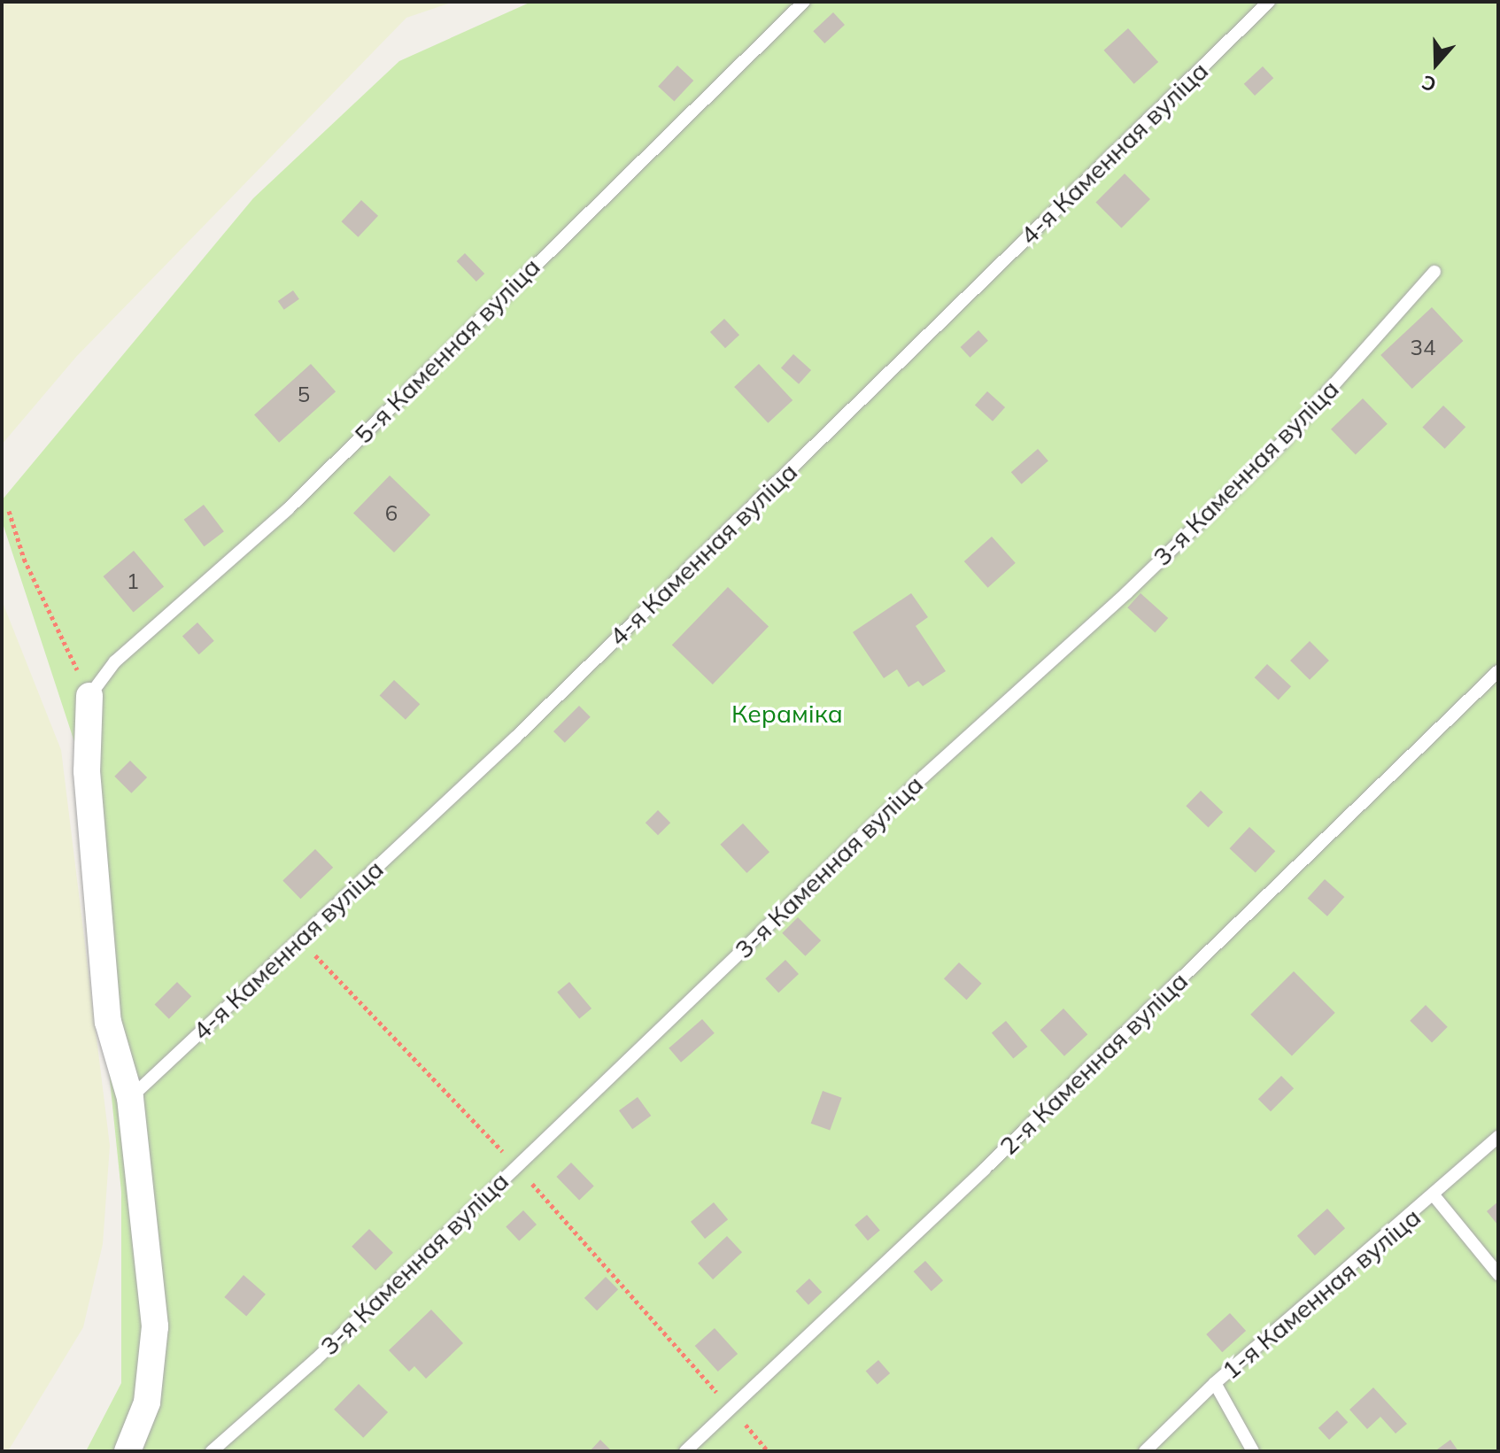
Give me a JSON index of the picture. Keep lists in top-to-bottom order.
{
  "streets": {
    "lane": [
      "4-я Каменная вуліца",
      "5-я Каменная вуліца",
      "3-я Каменная вуліца",
      "2-я Каменная вуліца",
      "1-я Каменная вуліца"
    ]
  },
  "parks": ["Кераміка"],
  "house_numbers": [
    "34",
    "5",
    "6",
    "1"
  ],
  "north": "bottom"
}
